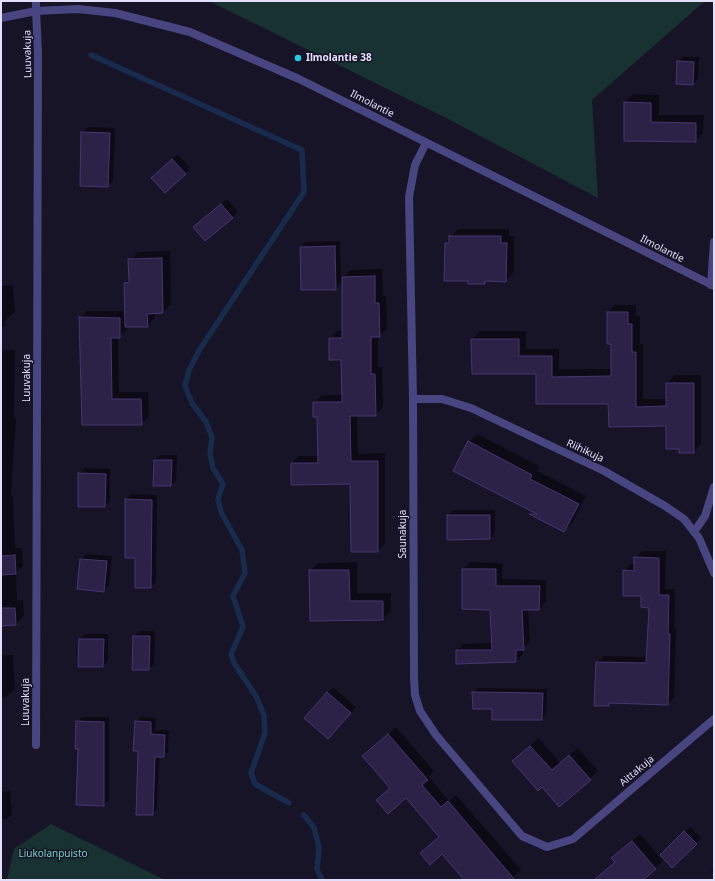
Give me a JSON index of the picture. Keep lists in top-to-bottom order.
{
  "streets": {
    "street": [
      "Luuvakuja",
      "Ilmolantie",
      "Riihikuja",
      "Saunakuja",
      "Aittakuja"
    ]
  },
  "crossings": [
    ["Luuvakuja", "Ilmolantie"],
    ["Ilmolantie", "Saunakuja"],
    ["Riihikuja", "Saunakuja"],
    ["Saunakuja", "Aittakuja"]
  ],
  "parks": ["Liukolanpuisto"],
  "places": ["Ilmolantie 38"]
}
